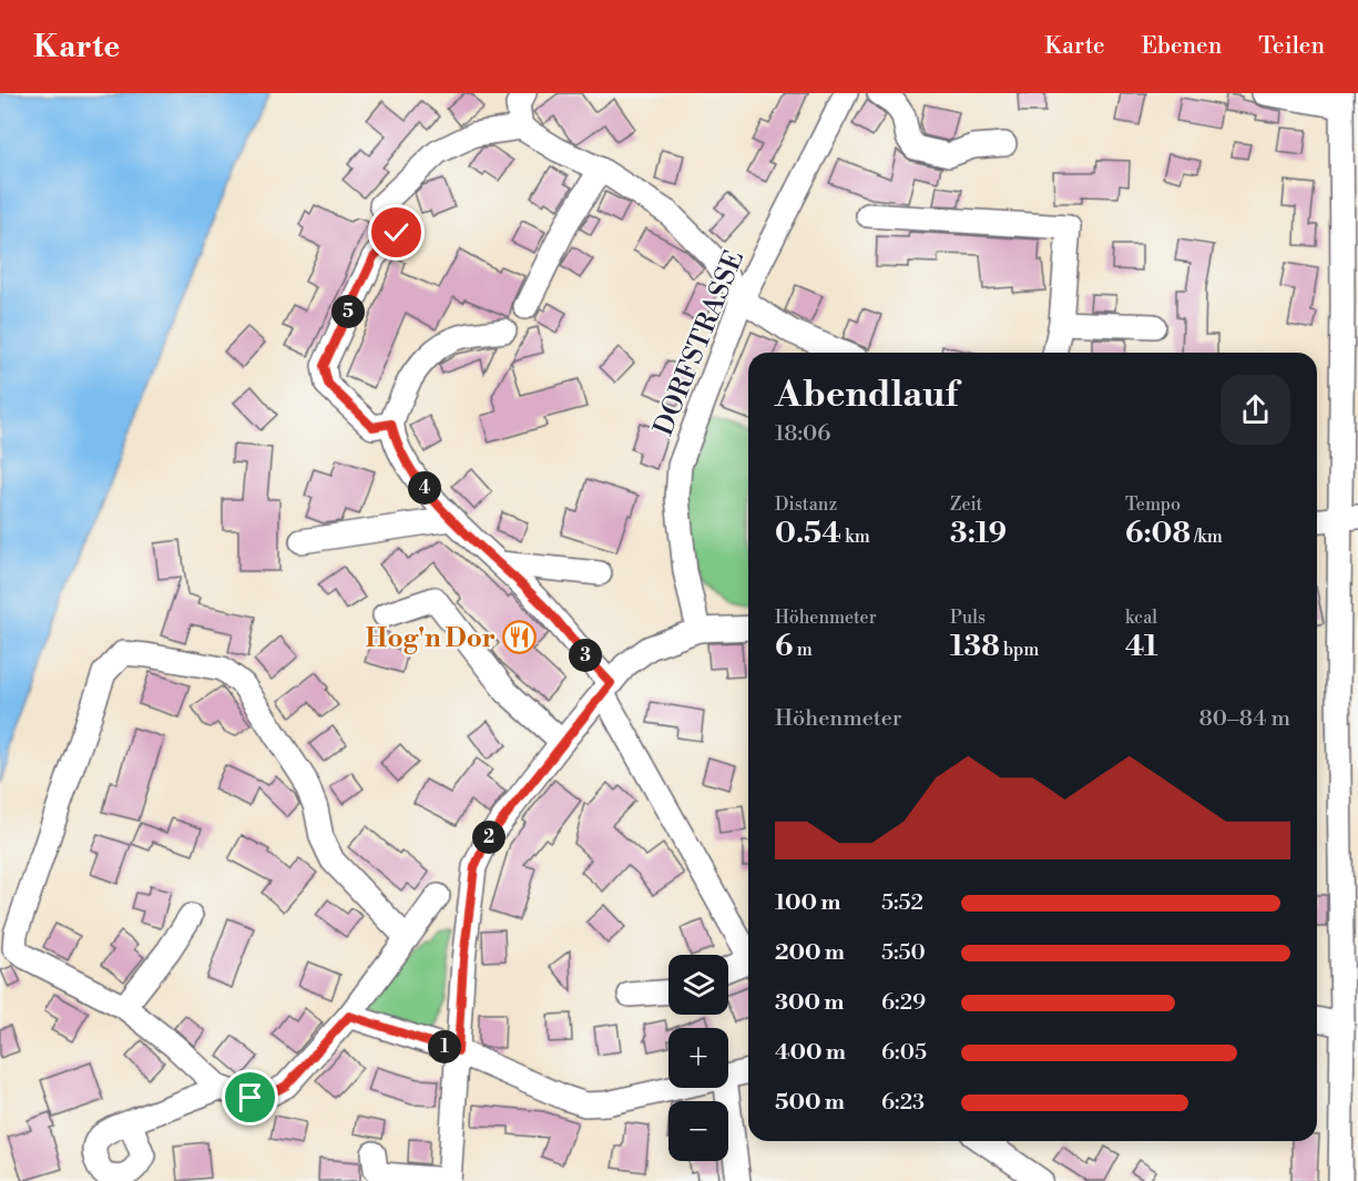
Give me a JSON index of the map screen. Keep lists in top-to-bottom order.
{
  "streets": {
    "street": ["DORFSTRASSE"]
  },
  "places": {
    "restaurant": ["Hog'n Dor"]
  },
  "page": {
    "header": "Karte",
    "nav": ["Karte", "Ebenen", "Teilen"],
    "pins": [
      "5",
      "4",
      "3",
      "2",
      "1"
    ],
    "heading": ["Abendlauf", "18:06"],
    "stats": [
      ["Distanz", "0.54 km"],
      ["Zeit", "3:19"],
      ["Tempo", "6:08 /km"],
      ["Höhenmeter", "6 m"],
      ["Puls", "138 bpm"],
      ["kcal", "41"]
    ],
    "chart": ["Höhenmeter", "80–84 m"],
    "list": [
      {
        "name": "100 m",
        "note": "5:52"
      },
      {
        "name": "200 m",
        "note": "5:50"
      },
      {
        "name": "300 m",
        "note": "6:29"
      },
      {
        "name": "400 m",
        "note": "6:05"
      },
      {
        "name": "500 m",
        "note": "6:23"
      }
    ],
    "map_buttons": ["+", "−"]
  }
}
